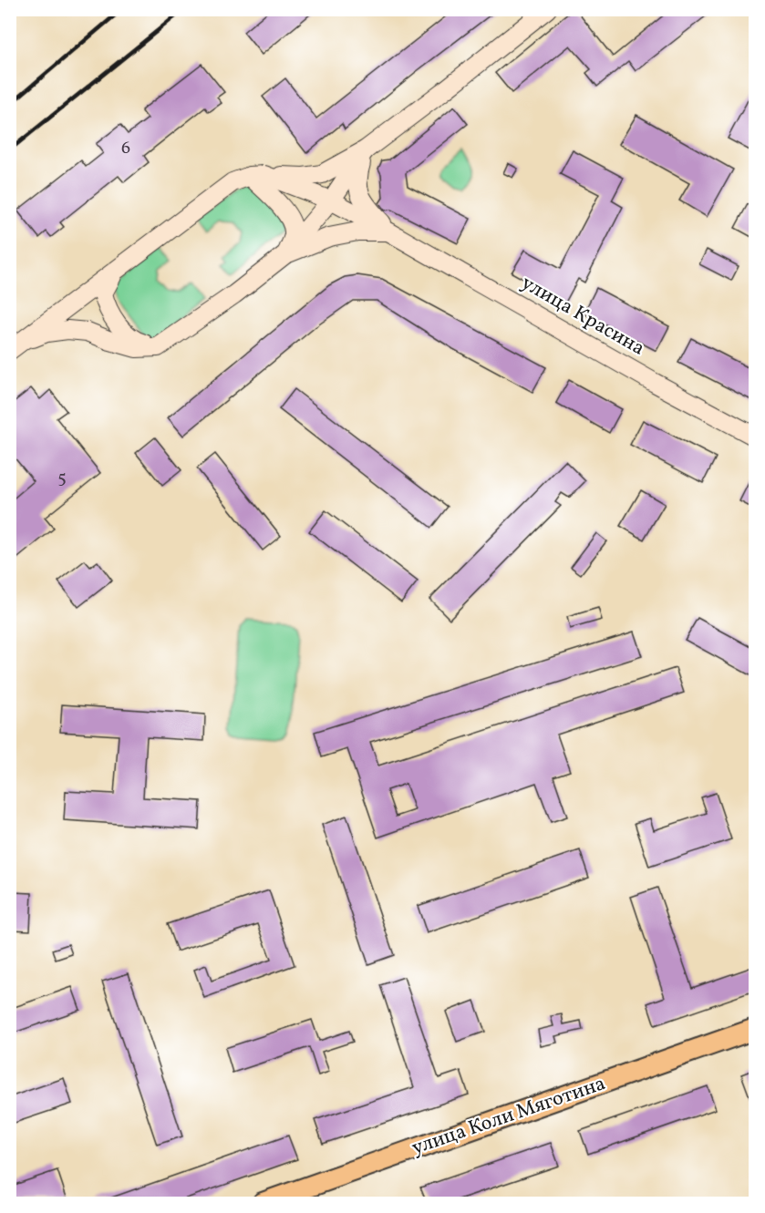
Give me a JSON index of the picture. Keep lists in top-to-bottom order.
{
  "streets": {
    "main road": ["улица Красина", "улица Коли Мяготина"]
  },
  "house_numbers": ["6", "5"]
}
